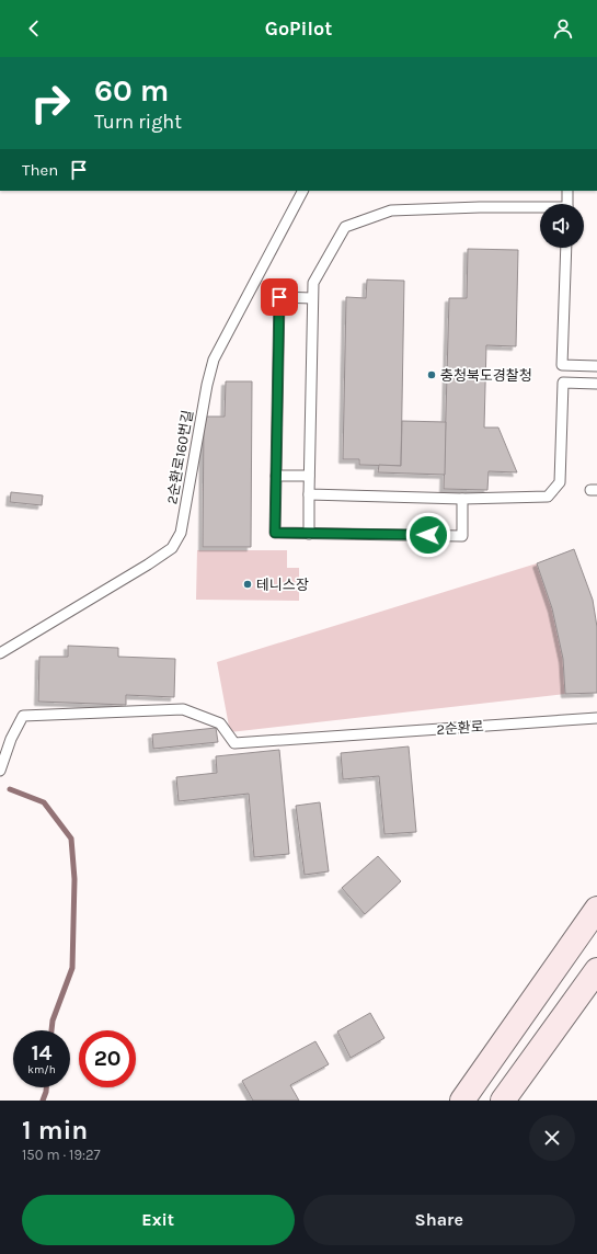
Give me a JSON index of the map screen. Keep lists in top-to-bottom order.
{
  "streets": {
    "lane": ["2순환로160번길", "2순환로"]
  },
  "places": ["충청북도경찰청", "테니스장"],
  "page": {
    "header": "GoPilot",
    "turn": ["60 m", "Turn right"],
    "then": "Then",
    "speed": "14 km/h",
    "limit": "20",
    "heading": ["1 min", "150 m · 19:27"],
    "buttons": ["Exit", "Share"]
  }
}
